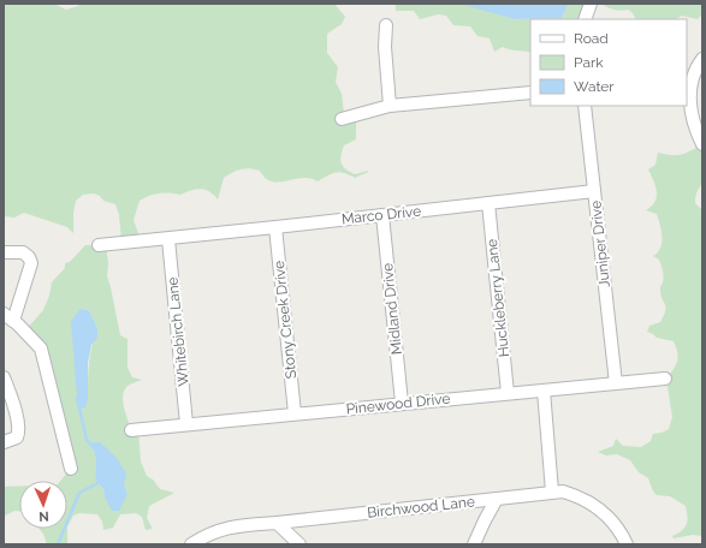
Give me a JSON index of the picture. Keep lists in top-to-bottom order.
{
  "streets": {
    "street": [
      "Marco Drive",
      "Juniper Drive",
      "Huckleberry Lane",
      "Midland Drive",
      "Stony Creek Drive",
      "Whitebirch Lane",
      "Pinewood Drive",
      "Birchwood Lane"
    ]
  },
  "crossings": [
    ["Marco Drive", "Juniper Drive"],
    ["Marco Drive", "Huckleberry Lane"],
    ["Marco Drive", "Midland Drive"],
    ["Marco Drive", "Stony Creek Drive"],
    ["Marco Drive", "Whitebirch Lane"],
    ["Juniper Drive", "Pinewood Drive"],
    ["Huckleberry Lane", "Pinewood Drive"],
    ["Midland Drive", "Pinewood Drive"],
    ["Stony Creek Drive", "Pinewood Drive"],
    ["Whitebirch Lane", "Pinewood Drive"]
  ],
  "legend": ["Road", "Park", "Water"],
  "north": "bottom"
}
